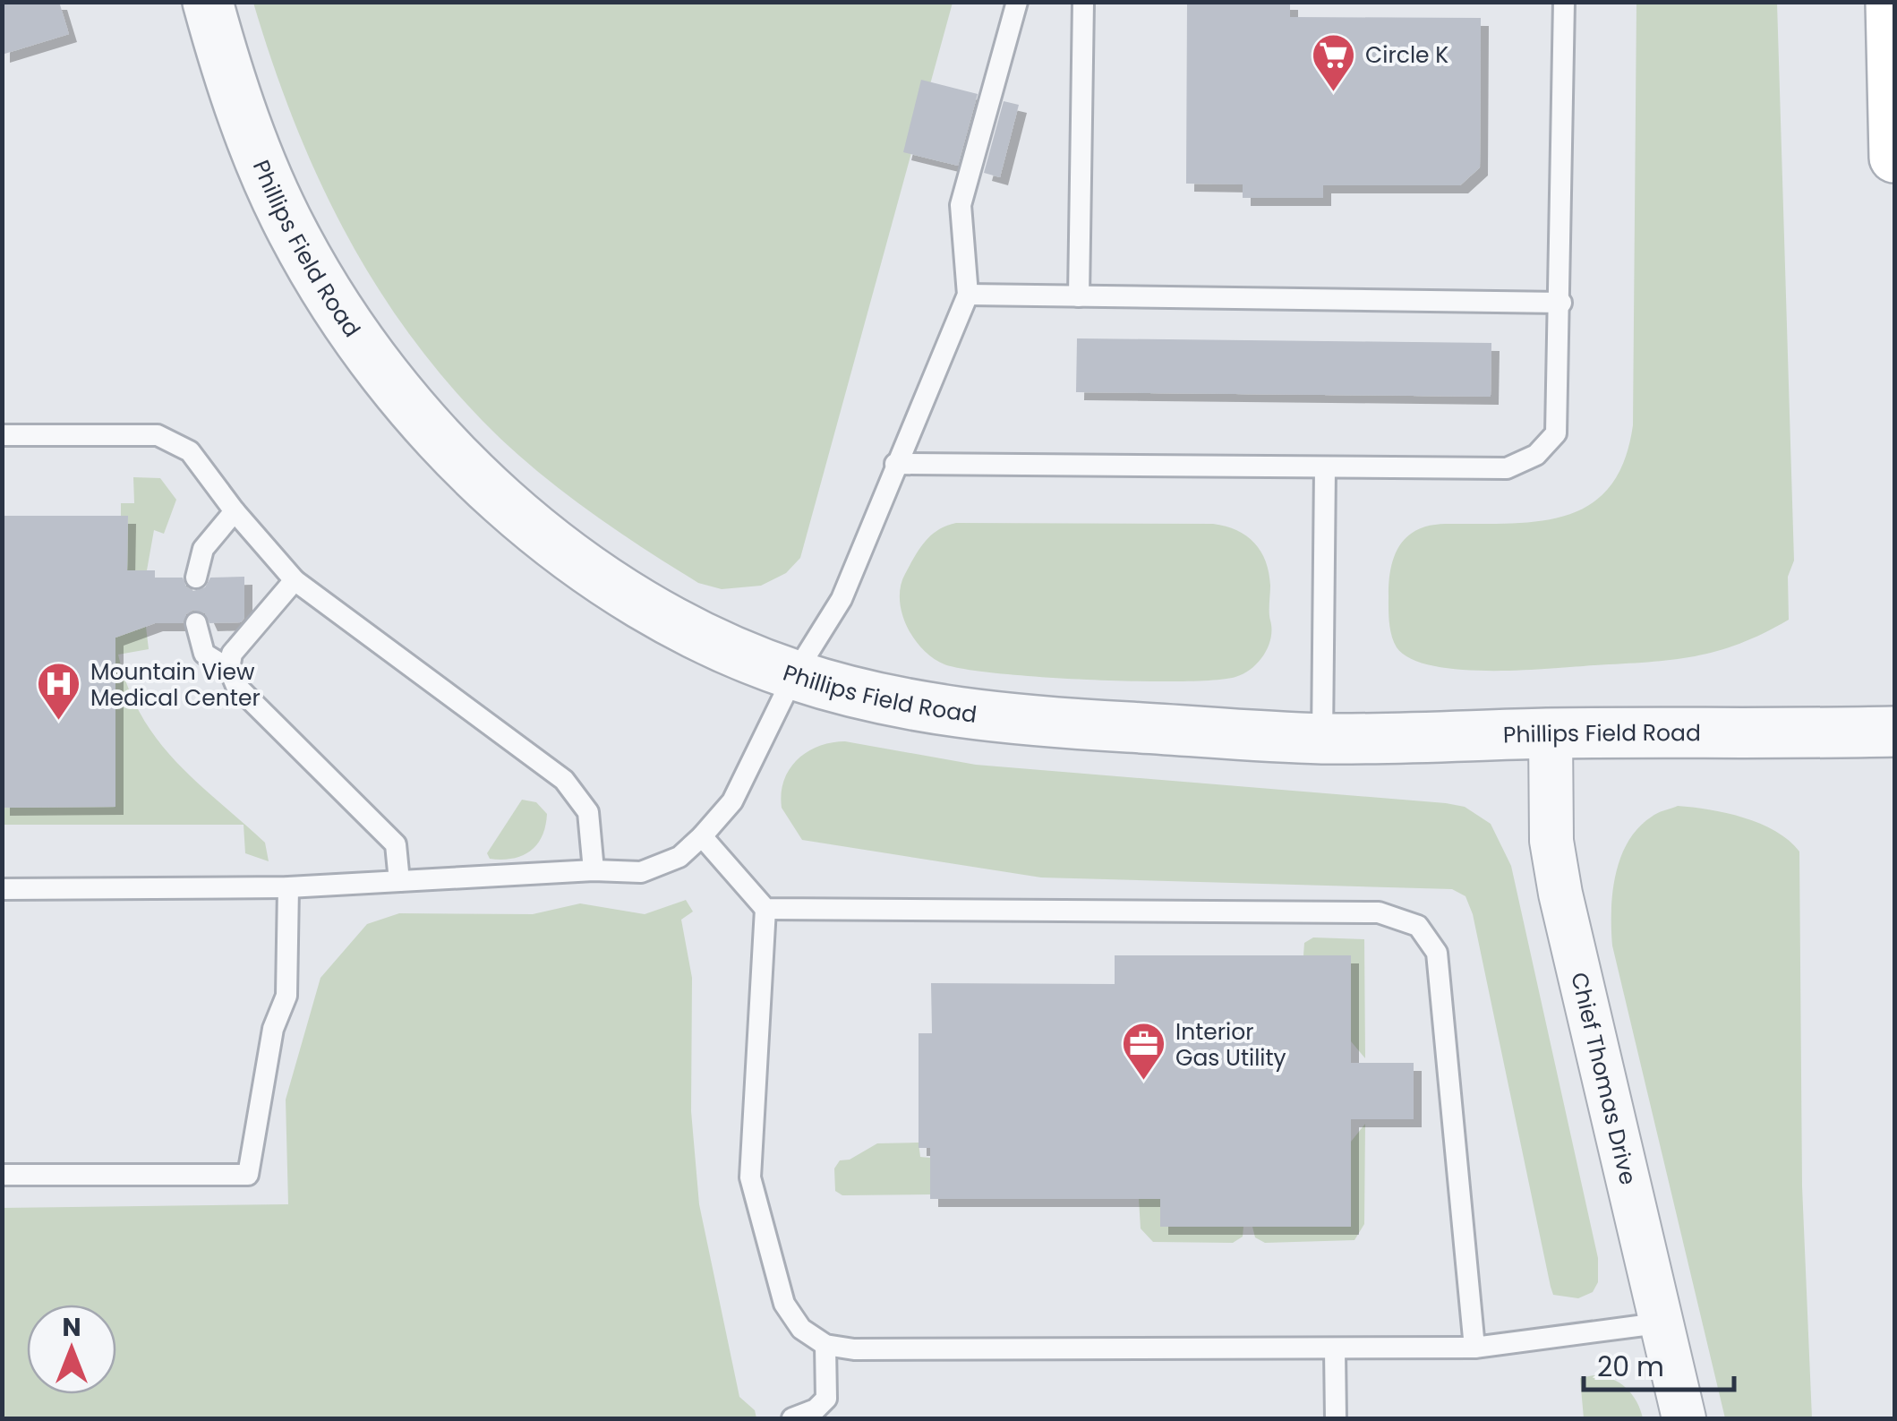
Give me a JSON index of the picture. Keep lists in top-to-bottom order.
{
  "streets": {
    "street": ["Phillips Field Road", "Chief Thomas Drive"]
  },
  "crossings": [
    ["Phillips Field Road", "Chief Thomas Drive"]
  ],
  "places": {
    "supermarket": ["Circle K"],
    "hospital": ["Mountain View Medical Center"],
    "office": ["Interior Gas Utility"]
  },
  "scale_bar": "20 m",
  "north": "top"
}
